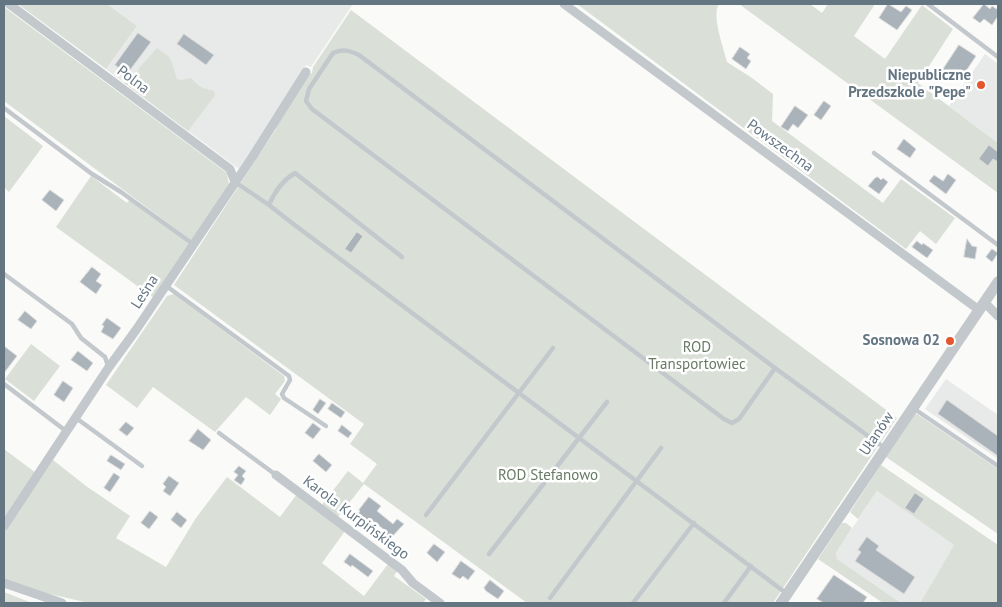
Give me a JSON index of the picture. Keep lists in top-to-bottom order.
{
  "streets": {
    "street": [
      "Polna",
      "Powszechna",
      "Leśna",
      "Ułanów",
      "Karola Kurpińskiego"
    ]
  },
  "crossings": [
    ["Polna", "Leśna"],
    ["Powszechna", "Ułanów"]
  ],
  "parks": ["ROD Transportowiec", "ROD Stefanowo"],
  "places": ["Niepubliczne Przedszkole \"Pepe\"", "Sosnowa 02"]
}
